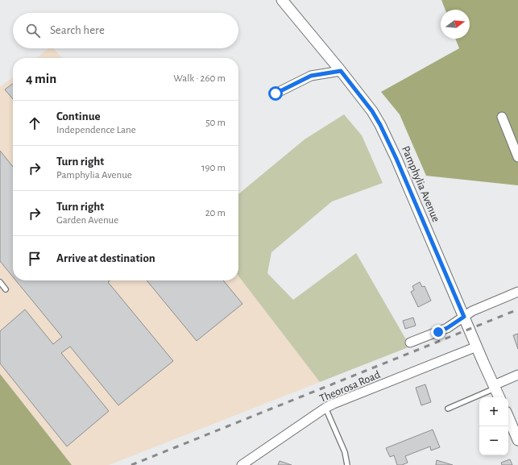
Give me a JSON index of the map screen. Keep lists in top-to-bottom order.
{
  "streets": {
    "street": ["Pamphylia Avenue", "Theorosa Road"]
  },
  "crossings": [
    ["Pamphylia Avenue", "Theorosa Road"]
  ],
  "north": "right",
  "page": {
    "search": "Search here",
    "heading": ["4 min", "Walk · 260 m"],
    "list": [
      ["Continue", "Independence Lane", "50 m"],
      ["Turn right", "Pamphylia Avenue", "190 m"],
      ["Turn right", "Garden Avenue", "20 m"],
      "Arrive at destination"
    ],
    "map_buttons": ["+", "−"]
  }
}
